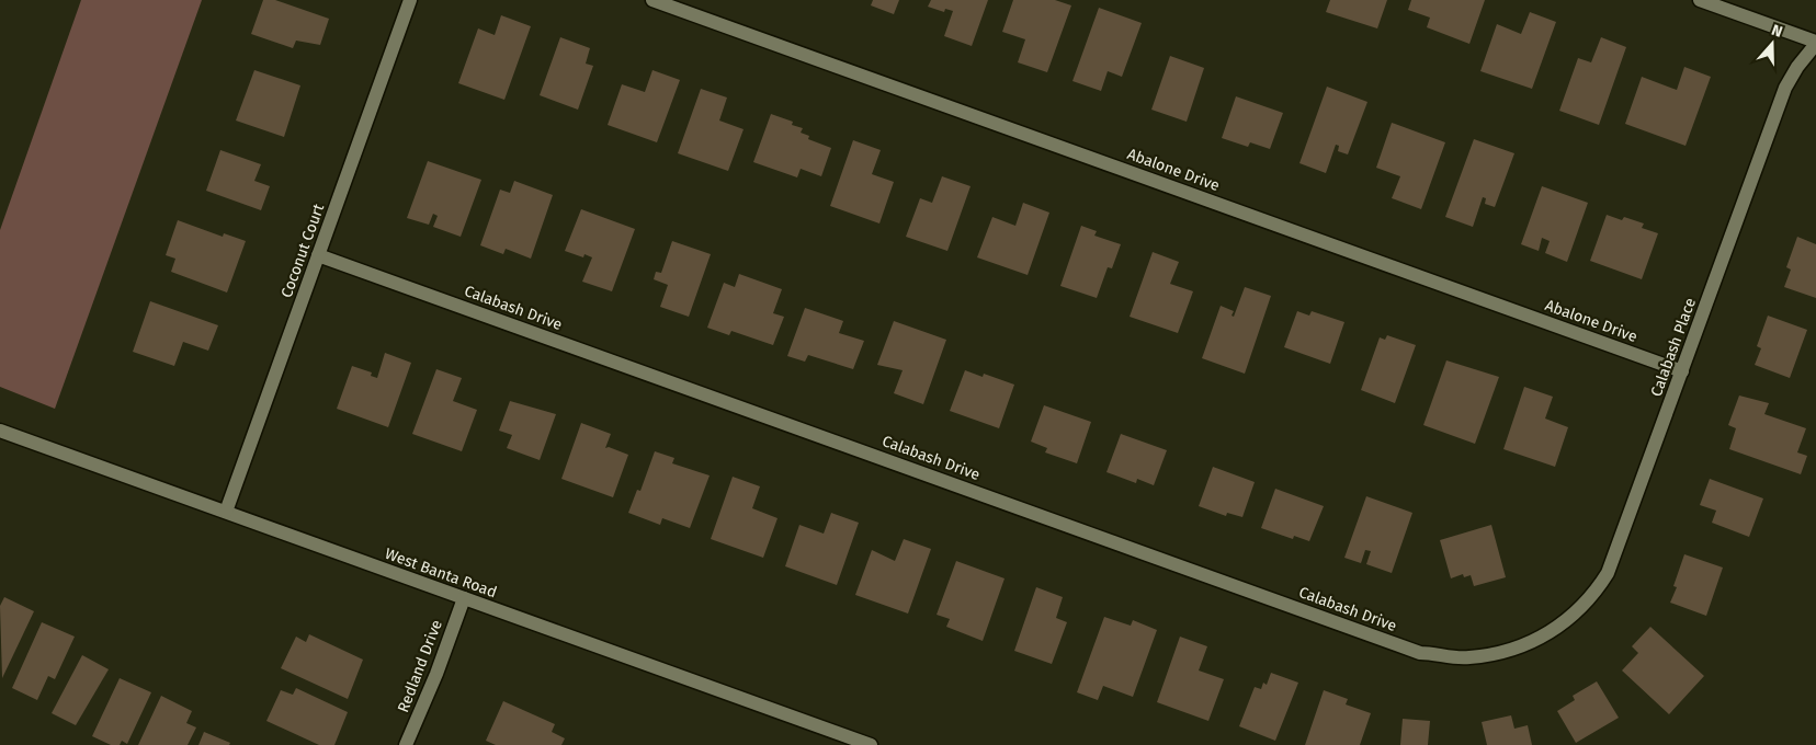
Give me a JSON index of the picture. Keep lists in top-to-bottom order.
{
  "streets": {
    "street": [
      "Abalone Drive",
      "Coconut Court",
      "Calabash Drive",
      "Calabash Place",
      "West Banta Road",
      "Redland Drive"
    ]
  },
  "crossings": [
    ["Abalone Drive", "Calabash Place"],
    ["Coconut Court", "Calabash Drive"],
    ["Coconut Court", "West Banta Road"],
    ["Calabash Drive", "Calabash Place"],
    ["West Banta Road", "Redland Drive"]
  ],
  "north": "top"
}
